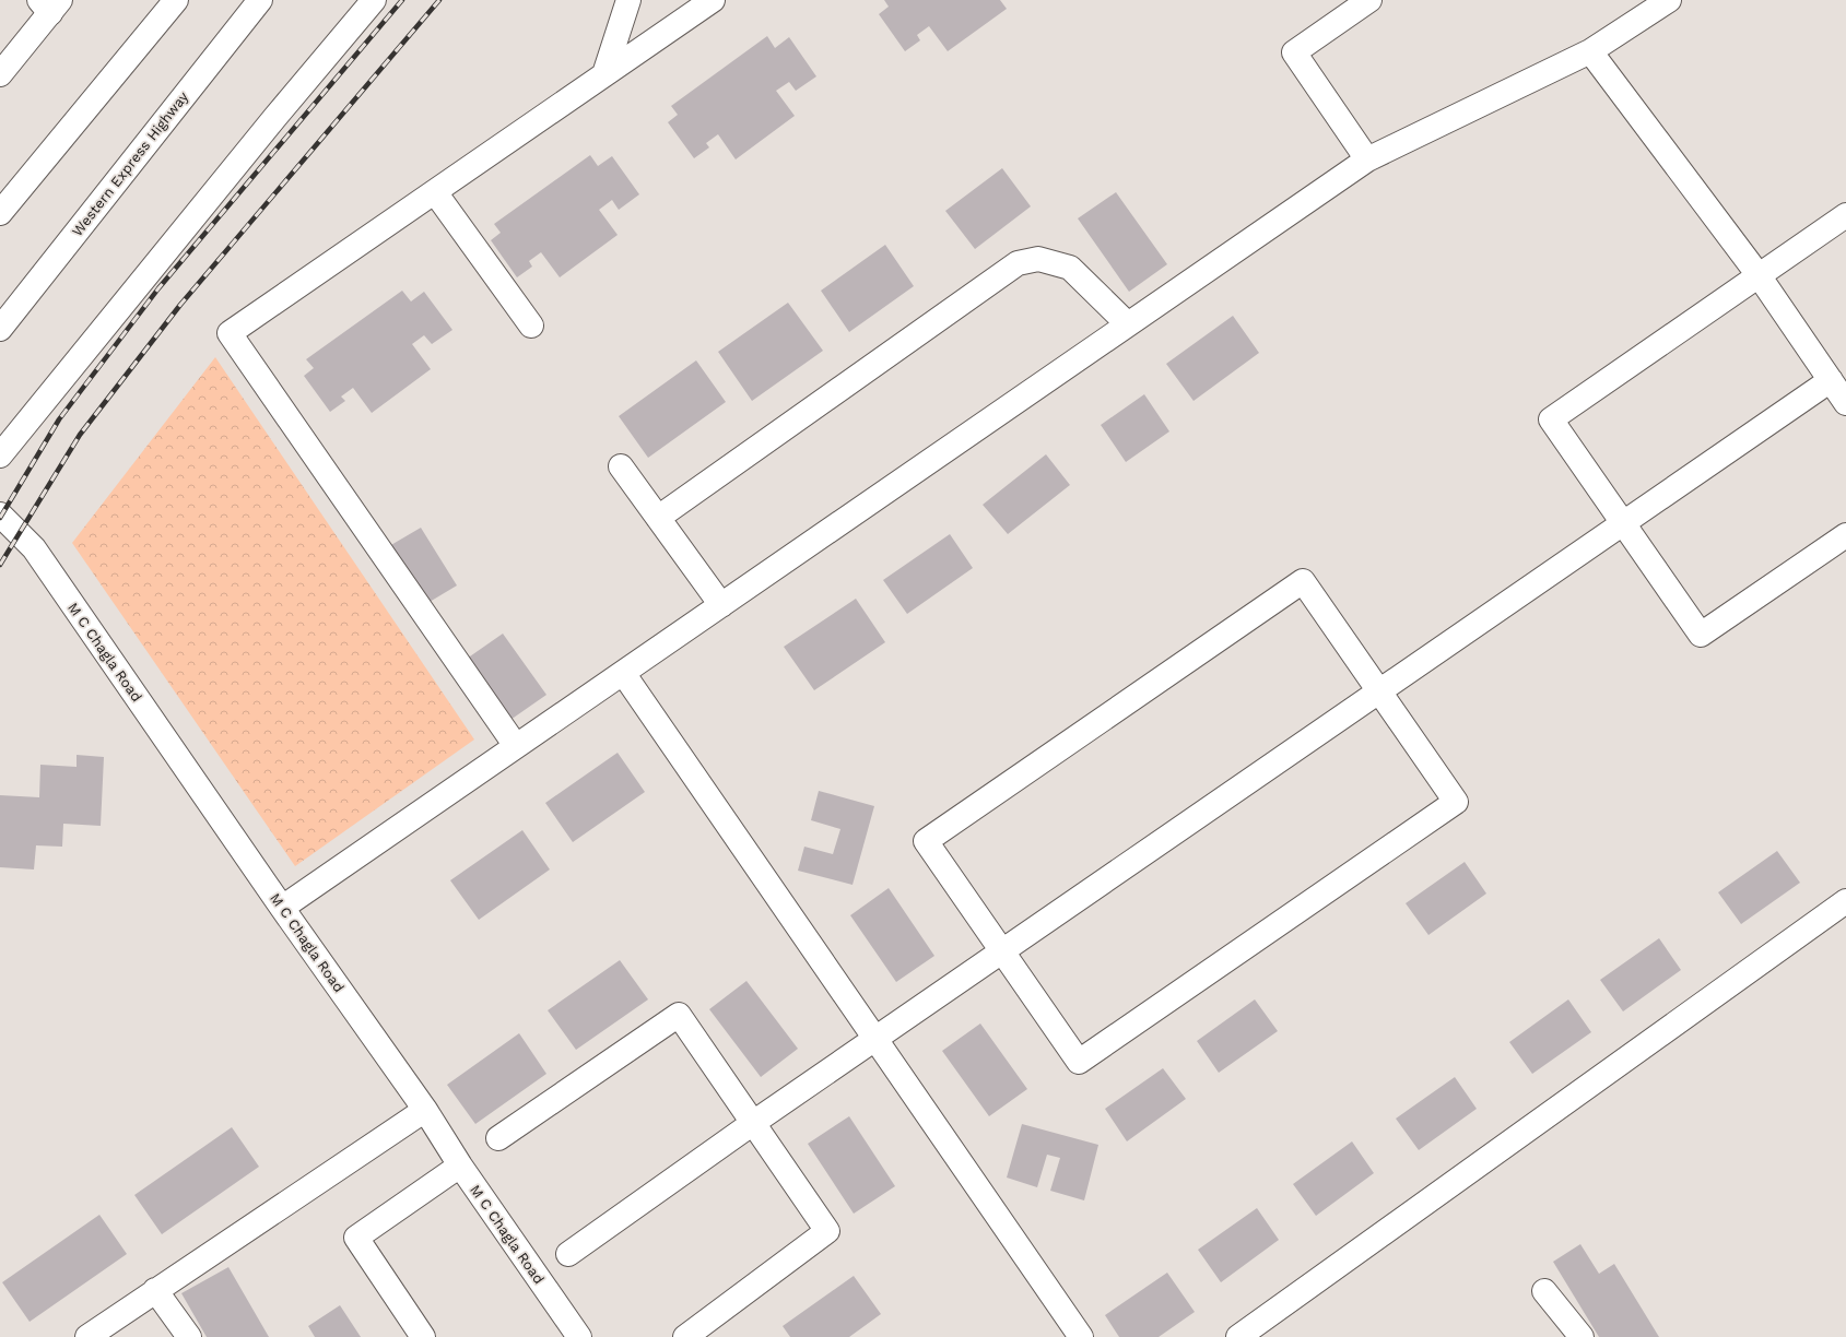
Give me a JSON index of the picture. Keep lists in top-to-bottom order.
{
  "streets": {
    "main road": ["Western Express Highway", "M C Chagla Road"]
  }
}
